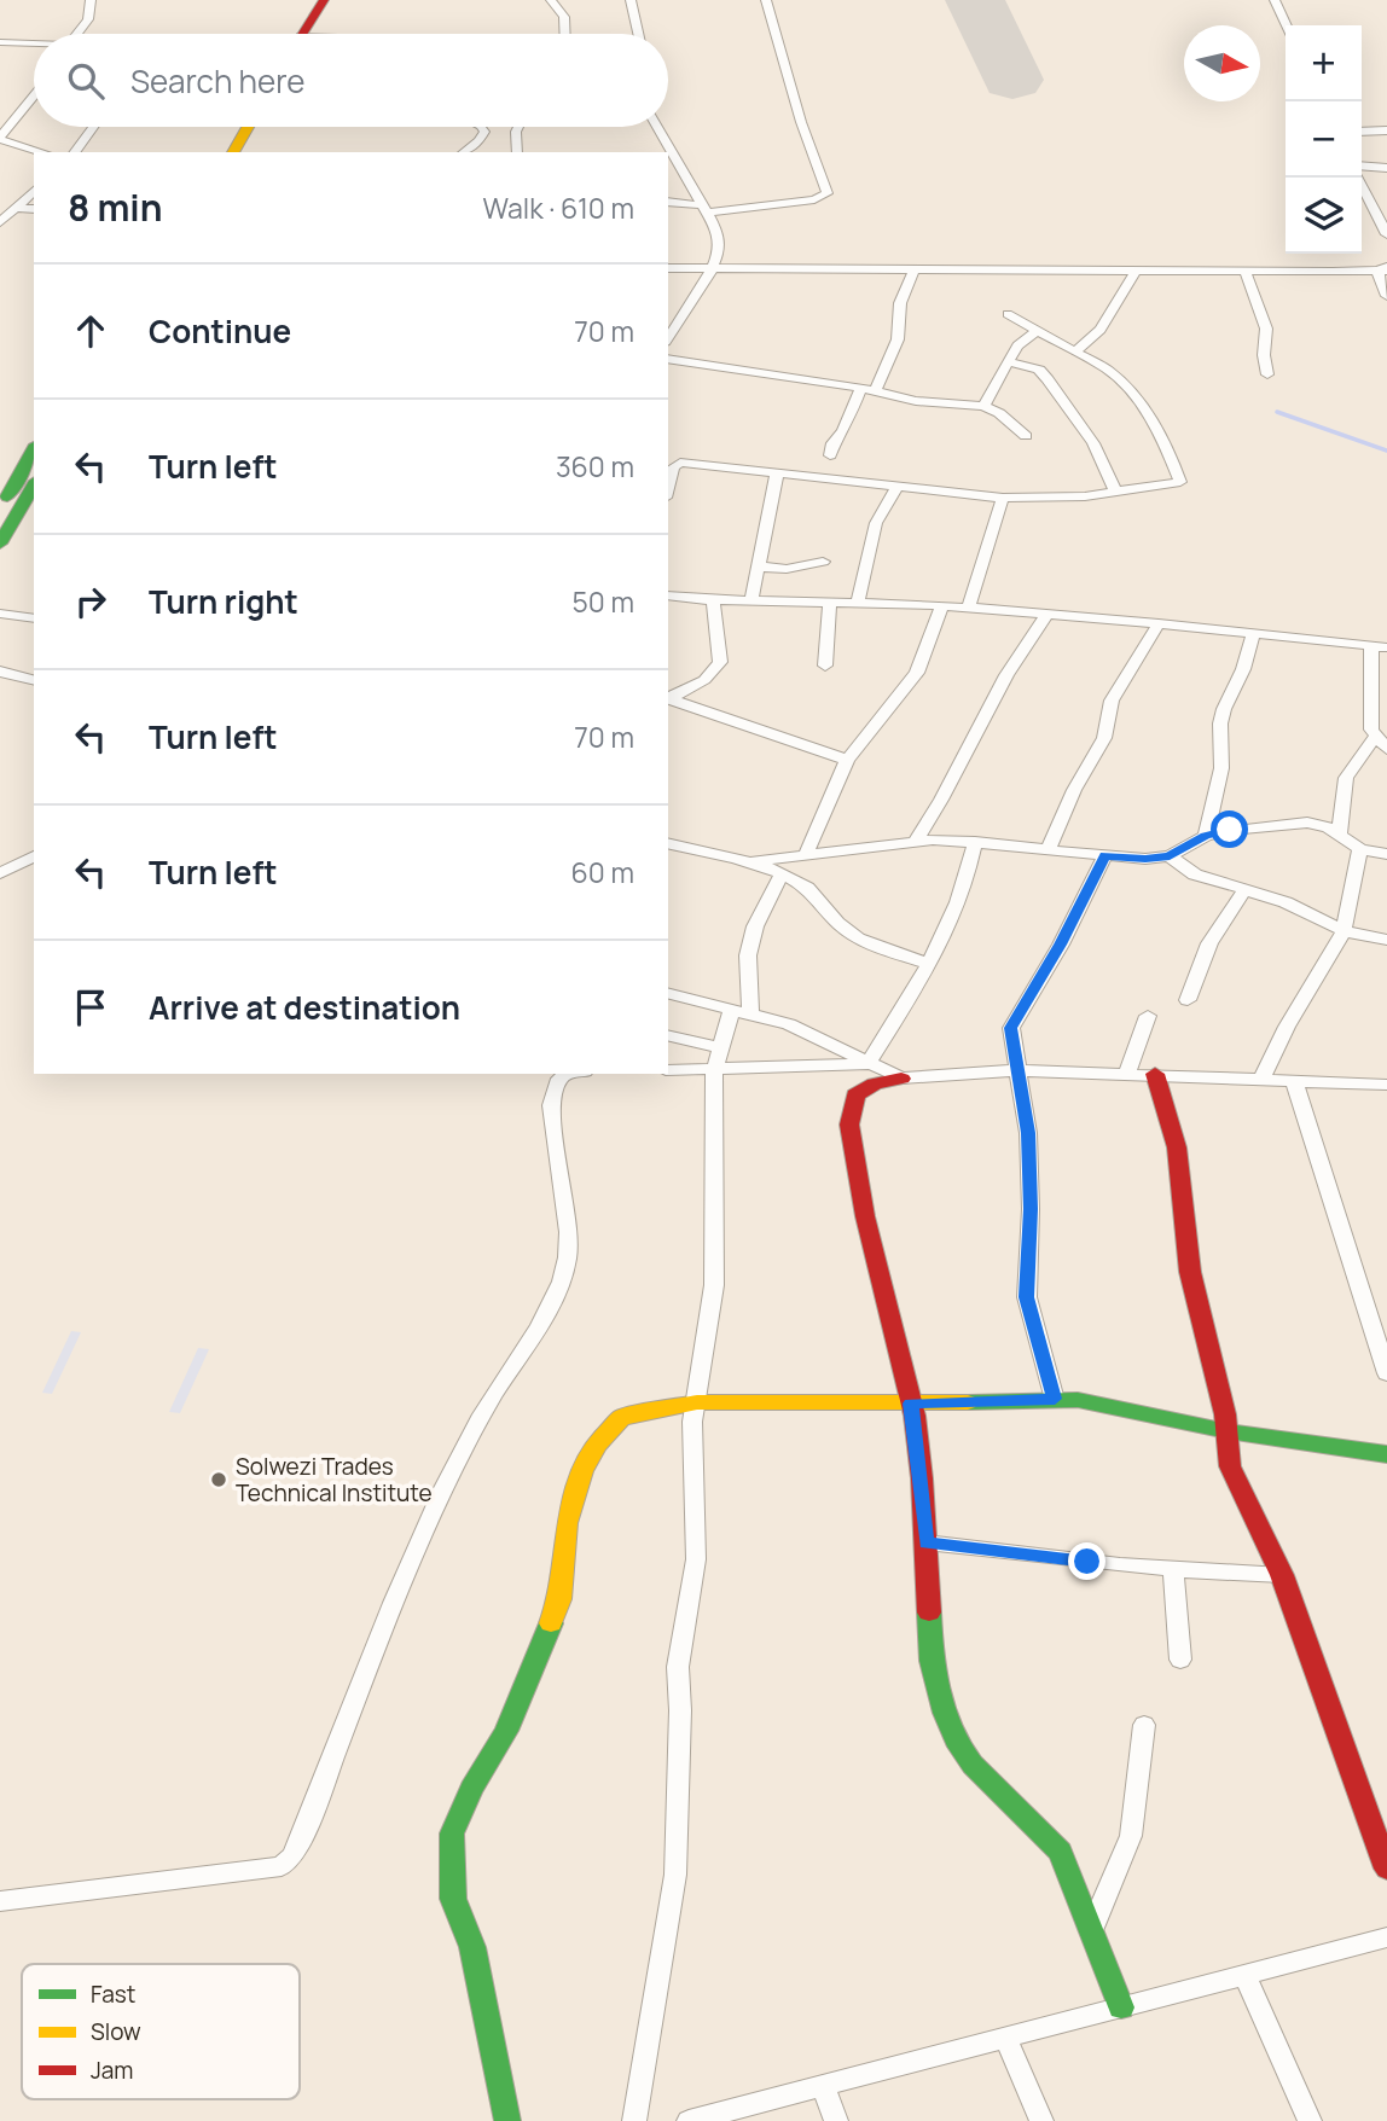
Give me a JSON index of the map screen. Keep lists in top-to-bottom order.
{
  "places": ["Solwezi Trades Technical Institute"],
  "legend": ["Fast", "Slow", "Jam"],
  "north": "right",
  "page": {
    "map_buttons": ["+", "−"],
    "search": "Search here",
    "heading": ["8 min", "Walk · 610 m"],
    "list": [
      ["Continue", "70 m"],
      ["Turn left", "360 m"],
      ["Turn right", "50 m"],
      ["Turn left", "70 m"],
      ["Turn left", "60 m"],
      "Arrive at destination"
    ]
  }
}
